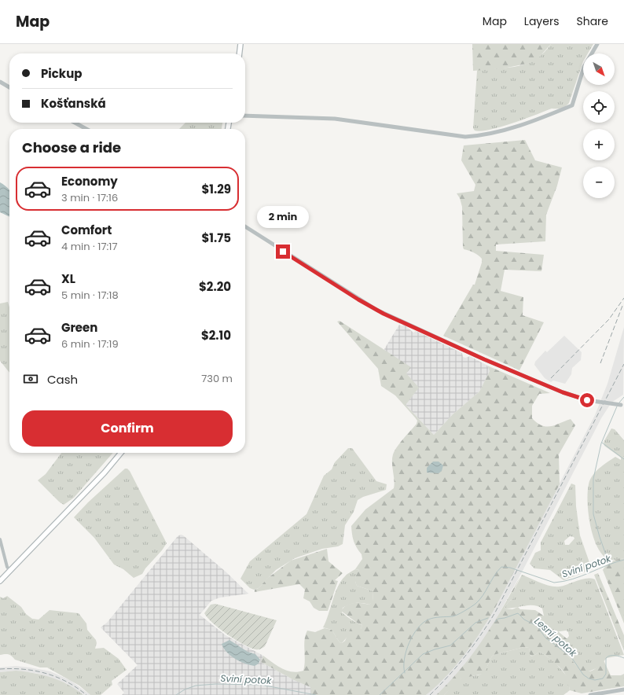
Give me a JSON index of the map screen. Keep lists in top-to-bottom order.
{
  "water": ["Sviní potok", "Lesní potok"],
  "north": "bottom right",
  "page": {
    "header": "Map",
    "nav": ["Map", "Layers", "Share"],
    "map_buttons": ["+", "−"],
    "banner": ["Pickup", "Košťanská"],
    "heading": "Choose a ride",
    "list": [
      {
        "name": "Economy",
        "note": "3 min · 17:16",
        "value": "$1.29"
      },
      {
        "name": "Comfort",
        "note": "4 min · 17:17",
        "value": "$1.75"
      },
      {
        "name": "XL",
        "note": "5 min · 17:18",
        "value": "$2.20"
      },
      {
        "name": "Green",
        "note": "6 min · 17:19",
        "value": "$2.10"
      }
    ],
    "bubble": "2 min",
    "pay": ["Cash", "730 m"],
    "buttons": "Confirm"
  }
}
